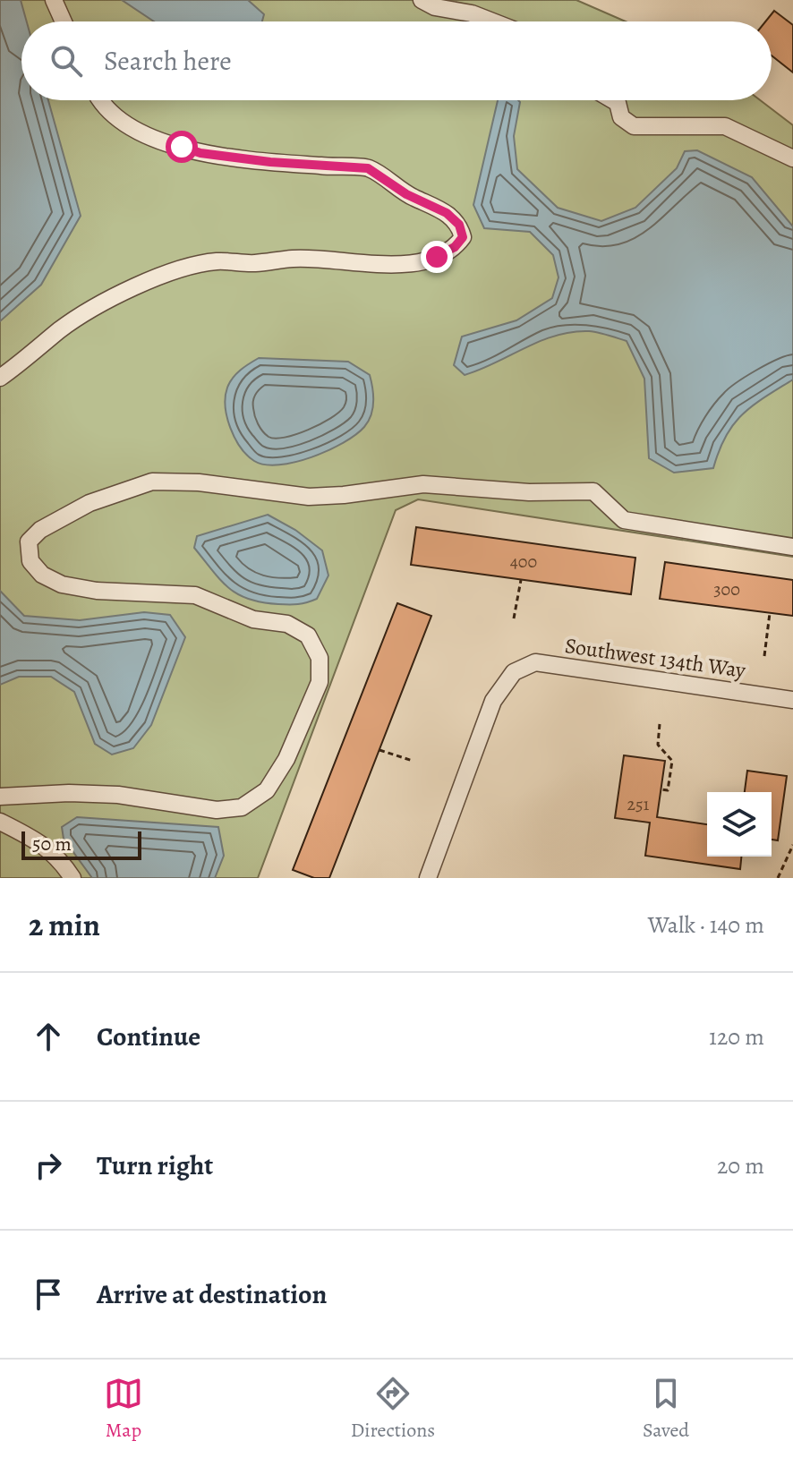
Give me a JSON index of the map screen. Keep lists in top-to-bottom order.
{
  "streets": {
    "street": ["Southwest 134th Way"]
  },
  "house_numbers": ["400", "300", "251"],
  "scale_bar": "50 m",
  "page": {
    "search": "Search here",
    "scale": "50 m",
    "heading": ["2 min", "Walk · 140 m"],
    "list": [
      ["Continue", "120 m"],
      ["Turn right", "20 m"],
      "Arrive at destination"
    ],
    "nav": ["Map", "Directions", "Saved"]
  }
}
